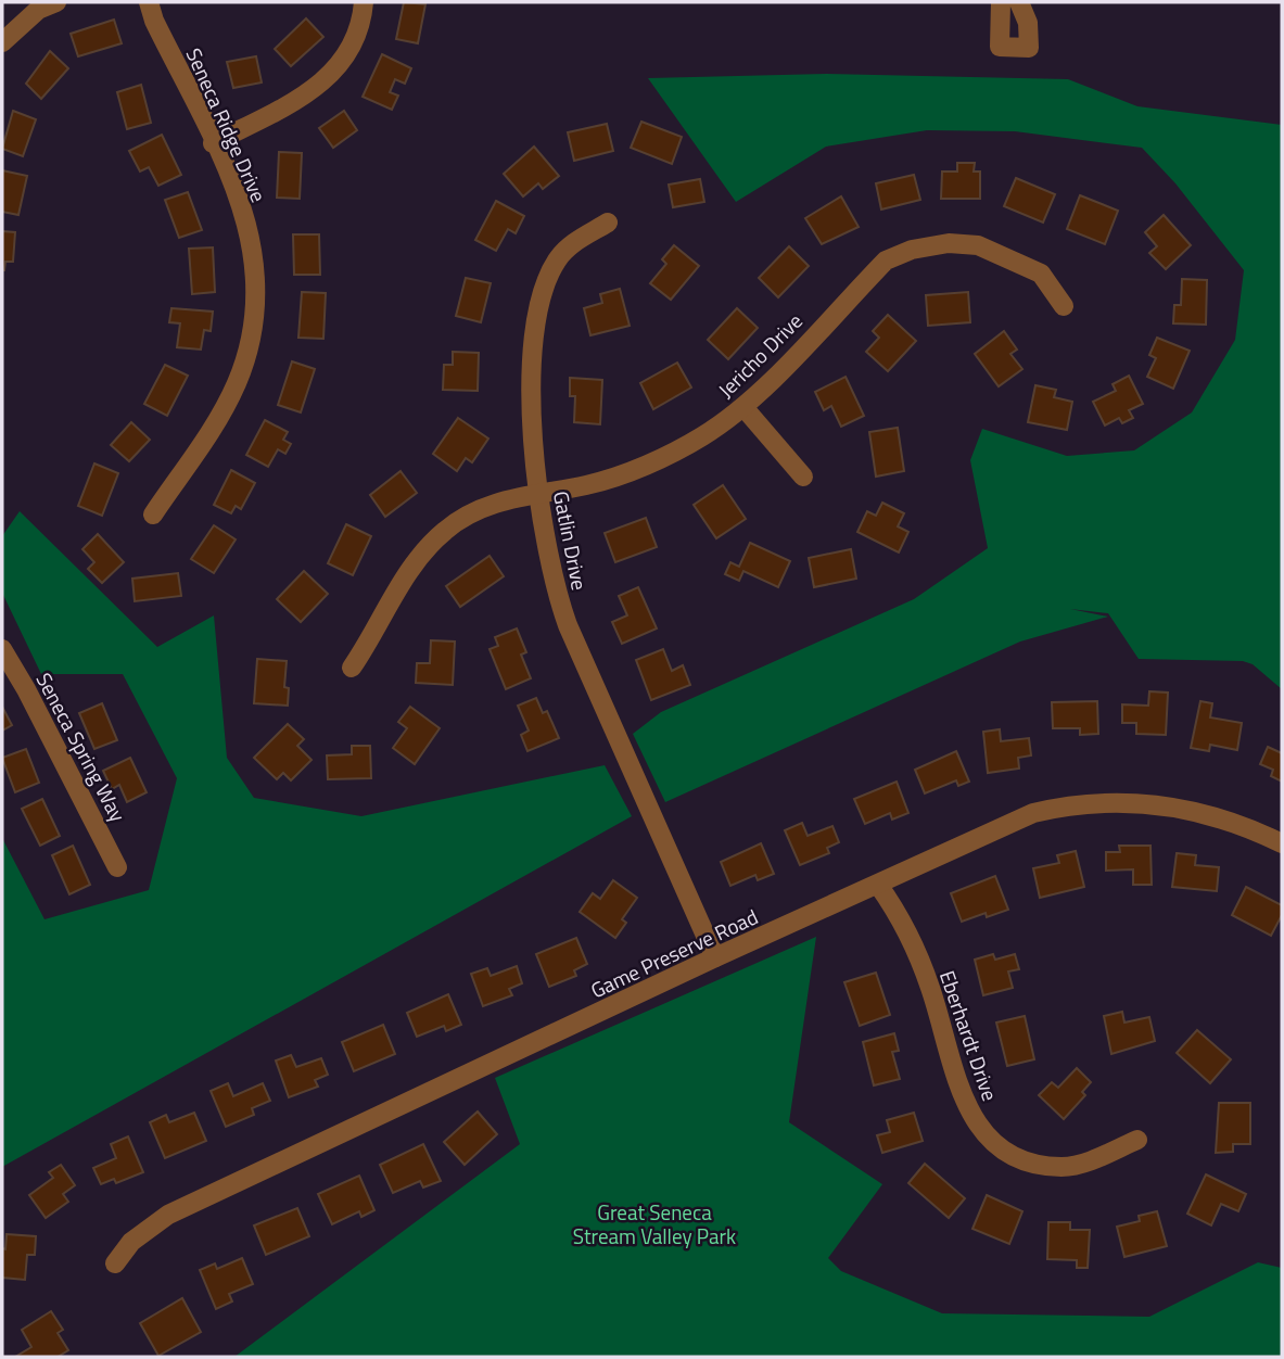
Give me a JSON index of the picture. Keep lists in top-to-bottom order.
{
  "streets": {
    "street": [
      "Seneca Ridge Drive",
      "Jericho Drive",
      "Gatlin Drive",
      "Seneca Spring Way",
      "Game Preserve Road",
      "Eberhardt Drive"
    ]
  },
  "crossings": [
    ["Jericho Drive", "Gatlin Drive"],
    ["Gatlin Drive", "Game Preserve Road"],
    ["Game Preserve Road", "Eberhardt Drive"]
  ],
  "parks": ["Great Seneca Stream Valley Park"]
}
